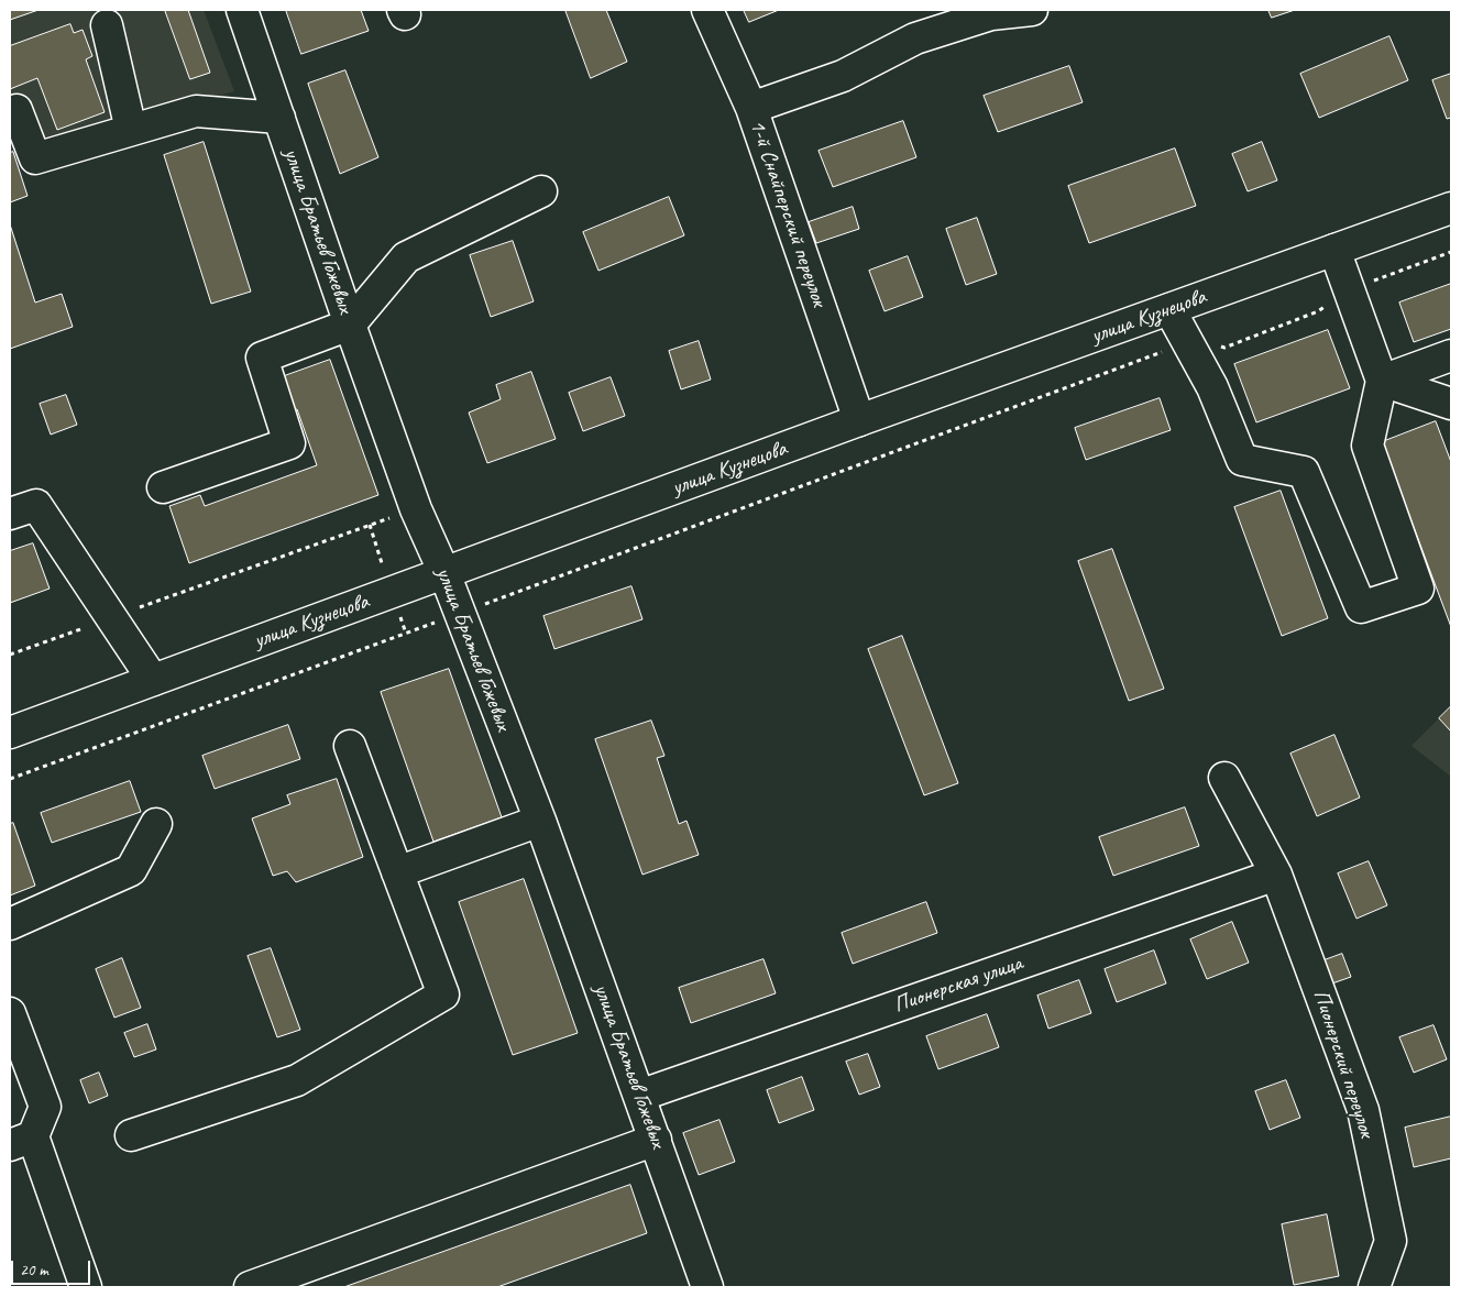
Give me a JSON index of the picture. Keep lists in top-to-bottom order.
{
  "streets": {
    "street": [
      "1-й Снайперский переулок",
      "улица Братьев Гожевых",
      "улица Кузнецова",
      "Пионерская улица",
      "Пионерский переулок"
    ]
  },
  "crossings": [
    ["1-й Снайперский переулок", "улица Кузнецова"],
    ["улица Братьев Гожевых", "улица Кузнецова"],
    ["улица Братьев Гожевых", "Пионерская улица"],
    ["Пионерская улица", "Пионерский переулок"]
  ],
  "scale_bar": "20 m"
}
